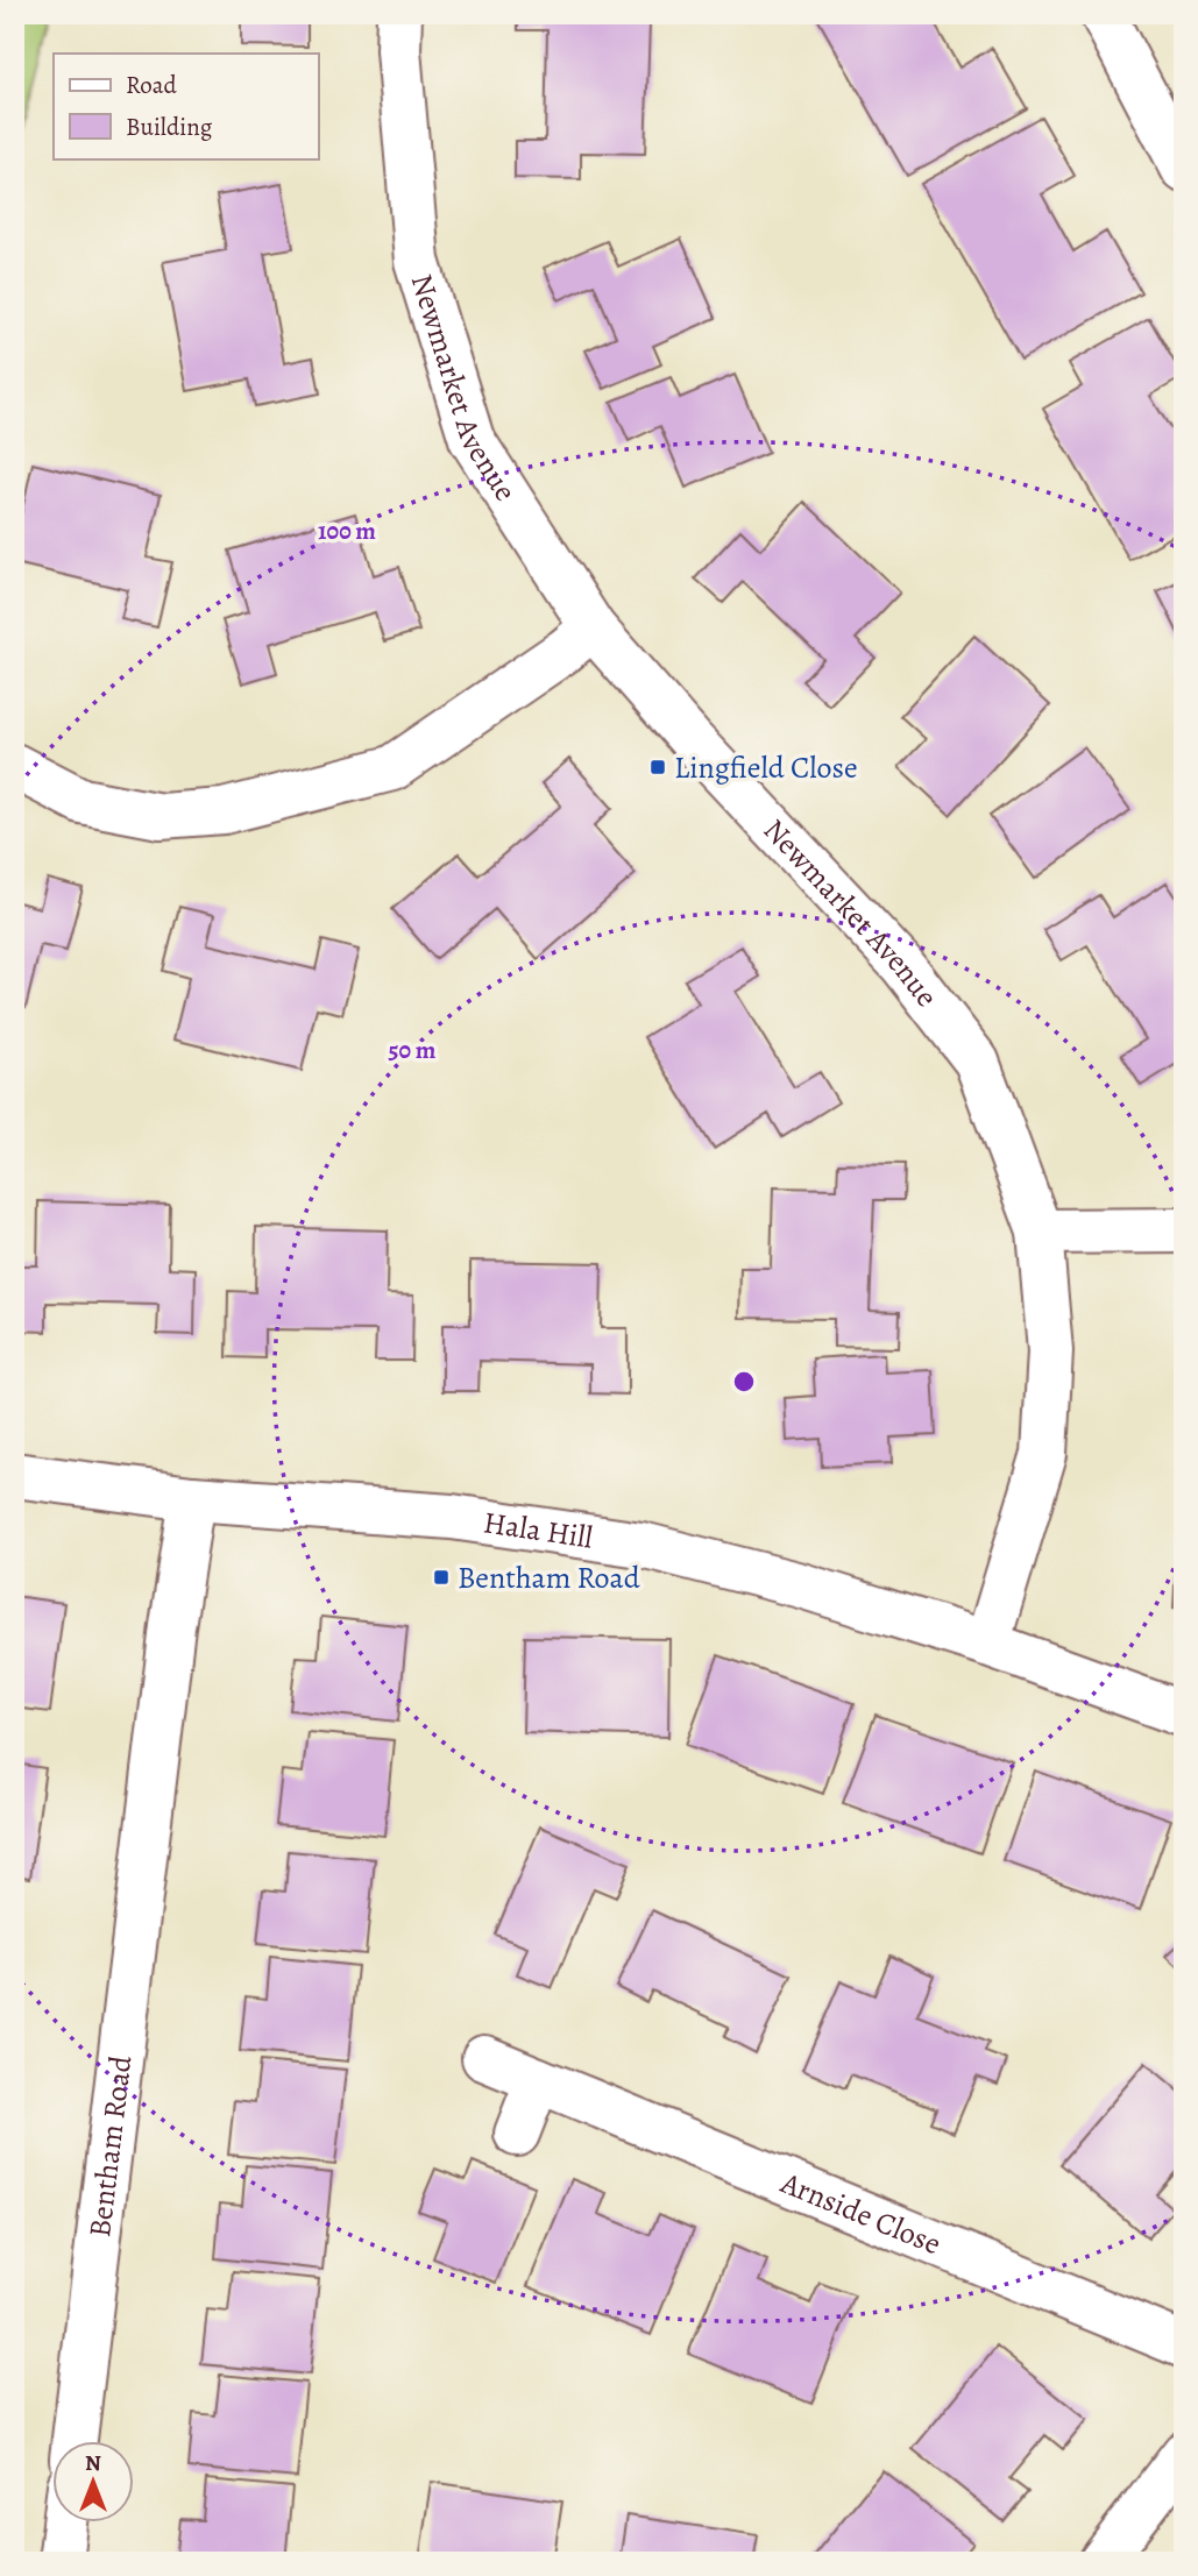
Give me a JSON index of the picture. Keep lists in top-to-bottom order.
{
  "streets": {
    "street": [
      "Newmarket Avenue",
      "Hala Hill",
      "Bentham Road",
      "Arnside Close"
    ]
  },
  "crossings": [
    ["Newmarket Avenue", "Hala Hill"],
    ["Hala Hill", "Bentham Road"]
  ],
  "places": {
    "transit": ["Lingfield Close", "Bentham Road"]
  },
  "legend": ["Road", "Building"],
  "north": "top",
  "rings": ["100 m", "50 m"]
}
